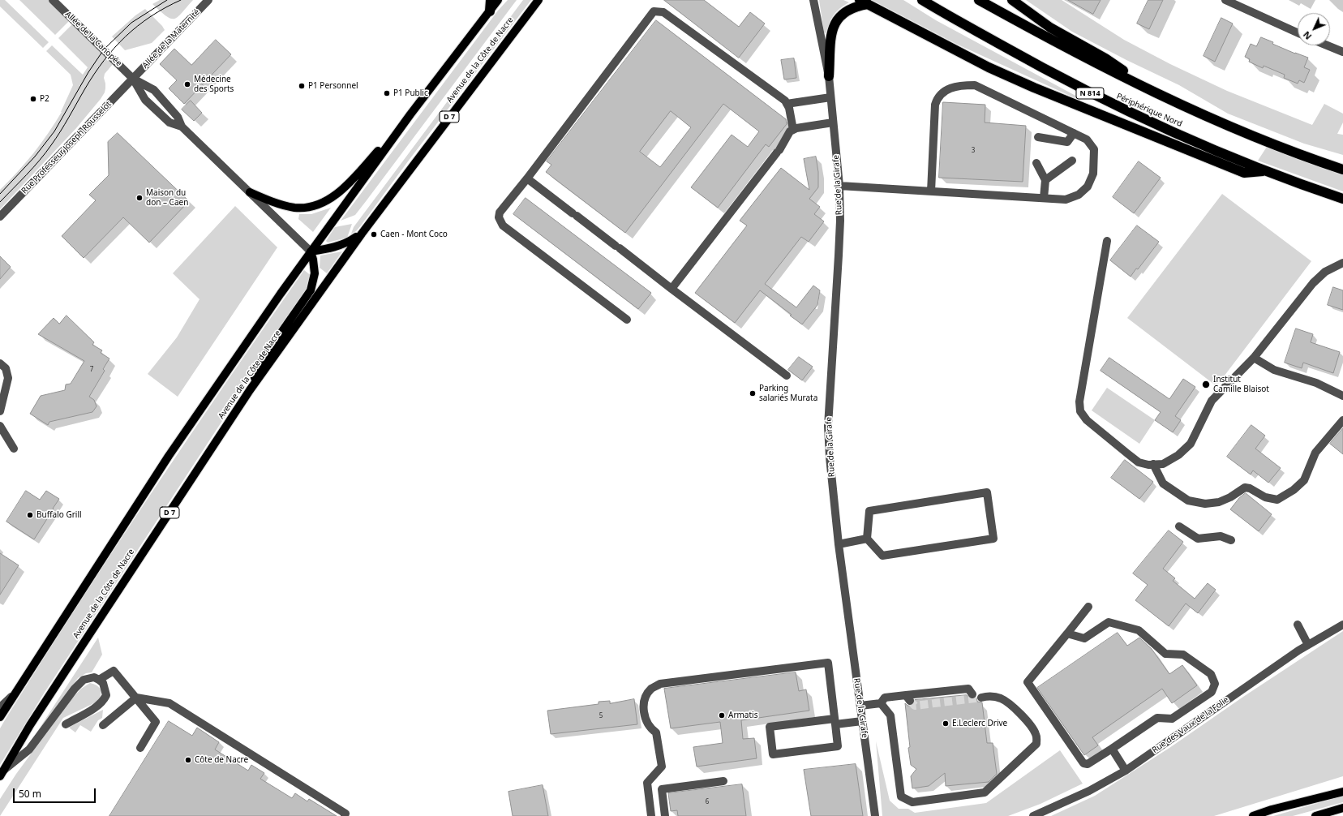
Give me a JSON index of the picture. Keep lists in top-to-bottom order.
{
  "streets": {
    "highway": ["N 814", "Périphérique Nord"],
    "main road": ["Avenue de la Côte de Nacre", "D 7"],
    "street": [
      "Allée de la Canopée",
      "Allée de la Maternité",
      "Rue Professeur Joseph Rousselot",
      "Rue de la Girafe",
      "Rue des Vaux de la Folie"
    ]
  },
  "crossings": [
    ["Allée de la Canopée", "Allée de la Maternité"],
    ["Allée de la Canopée", "Rue Professeur Joseph Rousselot"],
    ["Allée de la Maternité", "Rue Professeur Joseph Rousselot"]
  ],
  "places": [
    "Médecine des Sports",
    "P1 Personnel",
    "P1 Public",
    "P2",
    "Maison du don – Caen",
    "Caen - Mont Coco",
    "Institut Camille Blaisot",
    "Parking salariés Murata",
    "Buffalo Grill",
    "Armatis",
    "E.Leclerc Drive",
    "Côte de Nacre"
  ],
  "house_numbers": [
    "3",
    "7",
    "5",
    "6"
  ],
  "scale_bar": "50 m",
  "north": "bottom left"
}
